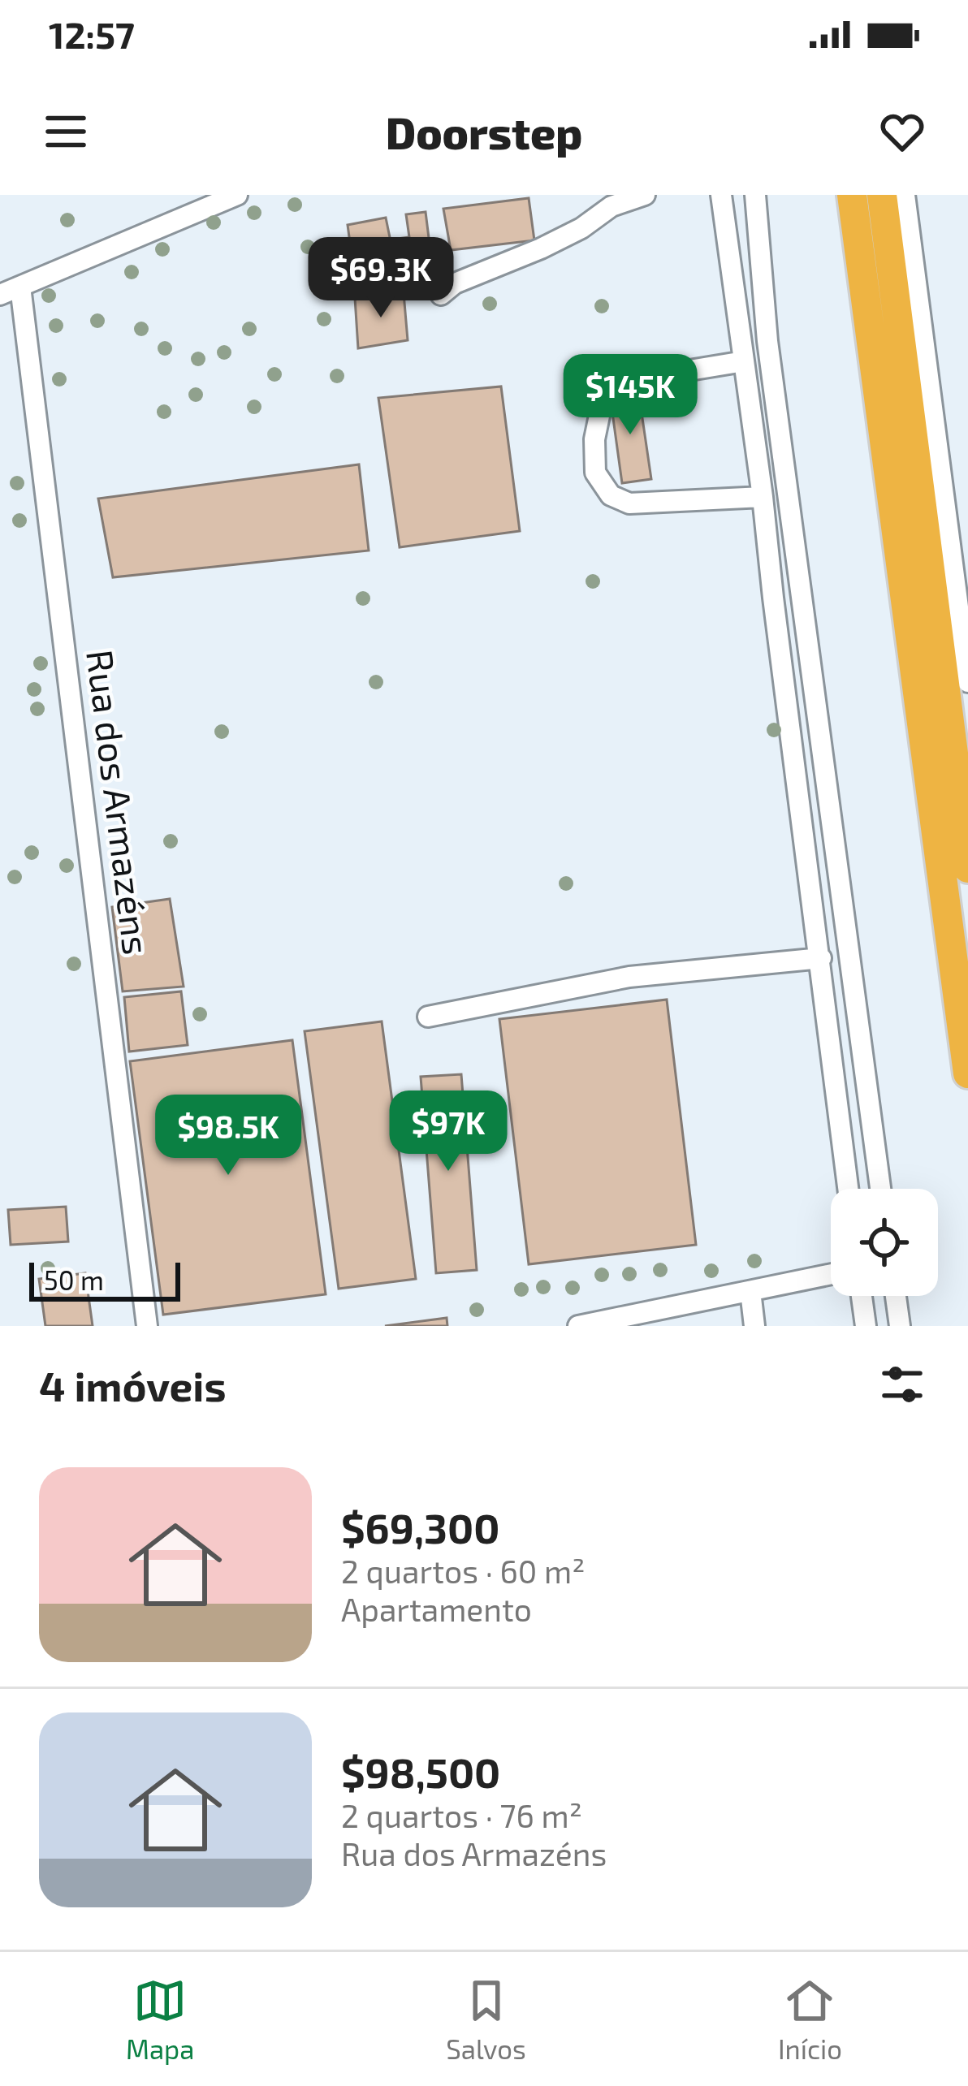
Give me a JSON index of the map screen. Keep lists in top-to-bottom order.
{
  "streets": {
    "street": ["Rua dos Armazéns"]
  },
  "scale_bar": "50 m",
  "page": {
    "status": "12:57",
    "header": "Doorstep",
    "price": [
      "$69.3K",
      "$145K",
      "$97K",
      "$98.5K"
    ],
    "scale": "50 m",
    "heading": "4 imóveis",
    "list": [
      {
        "name": "$69,300",
        "note": "2 quartos · 60 m² · Apartamento"
      },
      {
        "name": "$98,500",
        "note": "2 quartos · 76 m² · Rua dos Armazéns"
      }
    ],
    "tabs": ["Mapa", "Salvos", "Início"]
  }
}
